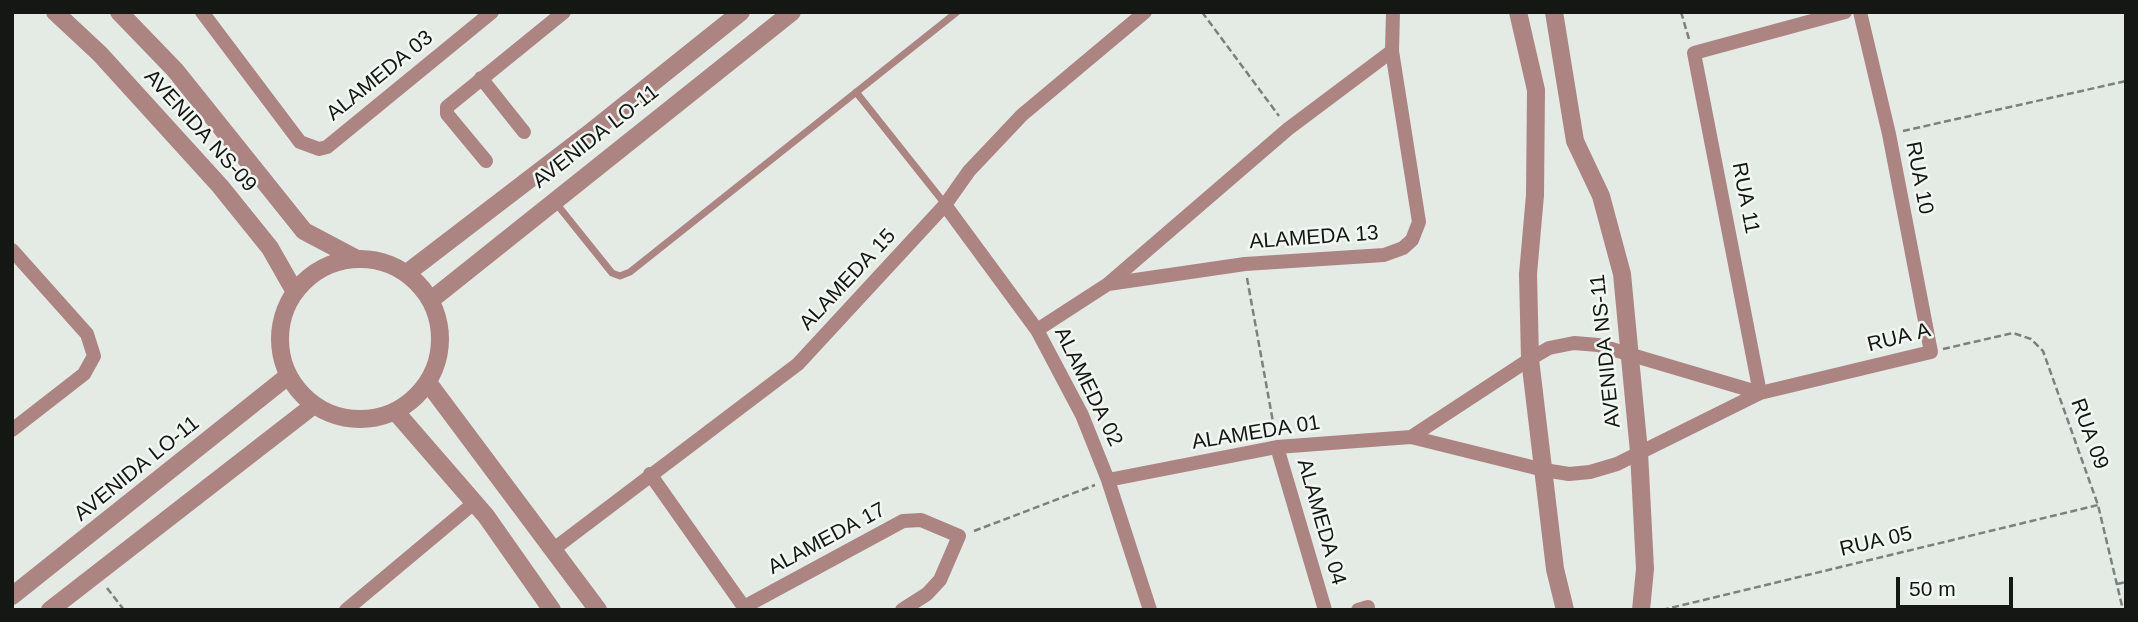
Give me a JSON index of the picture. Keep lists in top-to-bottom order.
{
  "streets": {
    "street": [
      "ALAMEDA 03",
      "AVENIDA NS-09",
      "AVENIDA LO-11",
      "RUA 10",
      "RUA 11",
      "ALAMEDA 13",
      "ALAMEDA 15",
      "RUA A",
      "AVENIDA NS-11",
      "ALAMEDA 02",
      "ALAMEDA 01",
      "ALAMEDA 04",
      "ALAMEDA 17"
    ],
    "path": ["RUA 09", "RUA 05"]
  },
  "crossings": [
    ["AVENIDA NS-09", "AVENIDA LO-11"],
    ["RUA 10", "RUA A"],
    ["RUA 11", "RUA A"],
    ["ALAMEDA 13", "ALAMEDA 02"],
    ["ALAMEDA 15", "ALAMEDA 02"],
    ["RUA A", "AVENIDA NS-11"],
    ["RUA A", "ALAMEDA 01"],
    ["RUA A", "RUA 09"],
    ["ALAMEDA 02", "ALAMEDA 01"],
    ["ALAMEDA 01", "ALAMEDA 04"],
    ["RUA 09", "RUA 05"]
  ],
  "scale_bar": "50 m"
}
